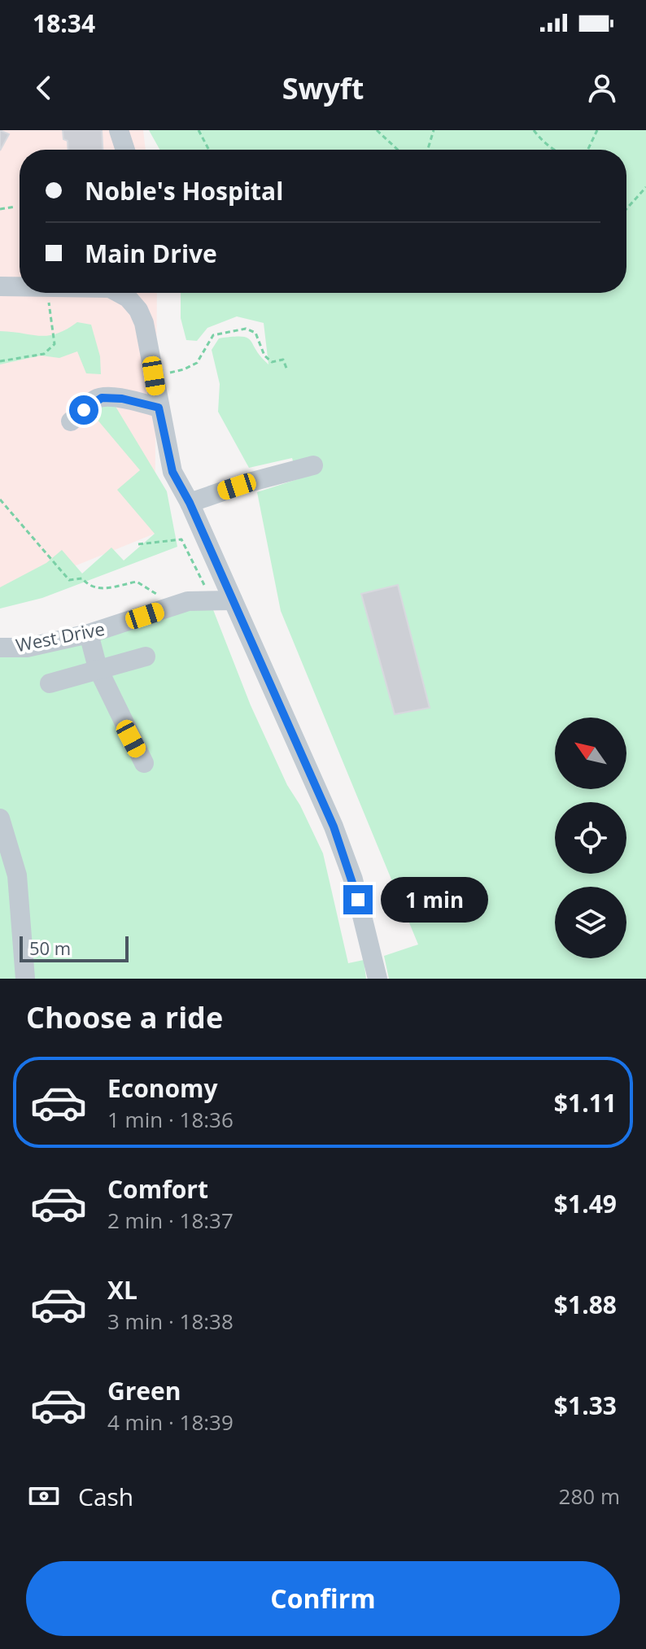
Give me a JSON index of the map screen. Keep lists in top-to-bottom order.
{
  "streets": {
    "street": ["West Drive"]
  },
  "scale_bar": "50 m",
  "north": "top left",
  "page": {
    "status": "18:34",
    "header": "Swyft",
    "banner": ["Noble's Hospital", "Main Drive"],
    "bubble": "1 min",
    "scale": "50 m",
    "heading": "Choose a ride",
    "list": [
      {
        "name": "Economy",
        "note": "1 min · 18:36",
        "value": "$1.11"
      },
      {
        "name": "Comfort",
        "note": "2 min · 18:37",
        "value": "$1.49"
      },
      {
        "name": "XL",
        "note": "3 min · 18:38",
        "value": "$1.88"
      },
      {
        "name": "Green",
        "note": "4 min · 18:39",
        "value": "$1.33"
      }
    ],
    "pay": ["Cash", "280 m"],
    "buttons": "Confirm"
  }
}
